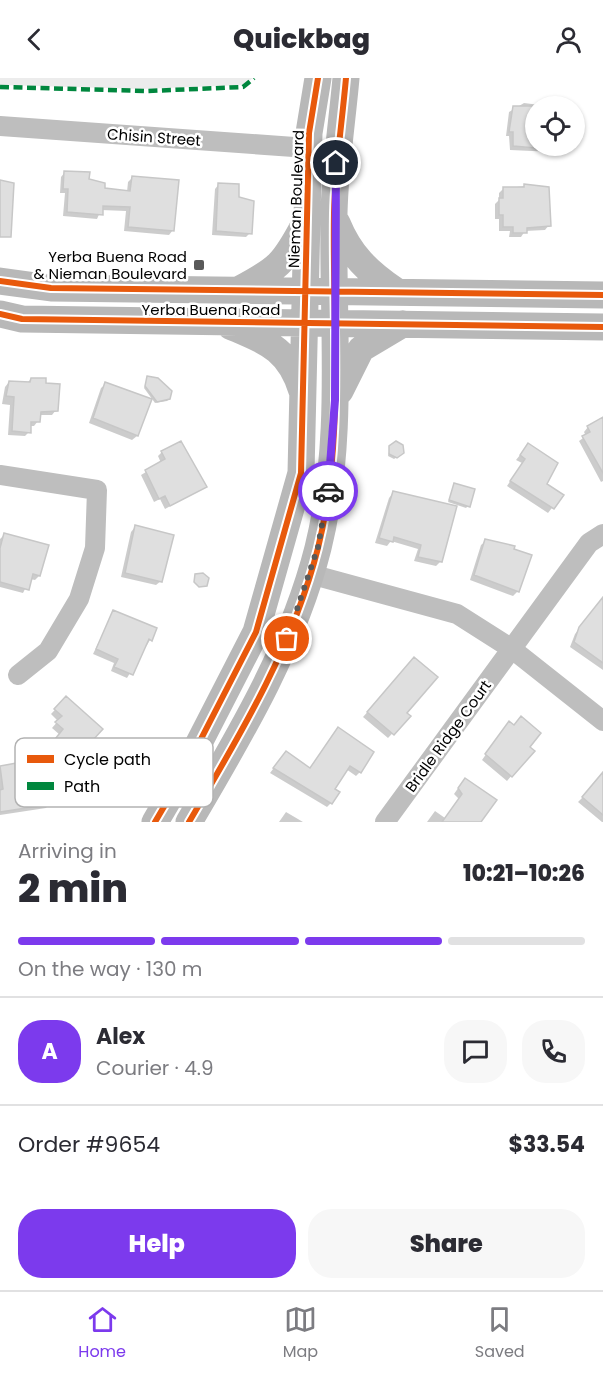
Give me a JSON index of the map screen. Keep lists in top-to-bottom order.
{
  "streets": {
    "main road": ["Nieman Boulevard", "Yerba Buena Road"],
    "street": ["Chisin Street", "Bridle Ridge Court"]
  },
  "crossings": [
    ["Chisin Street", "Nieman Boulevard"],
    ["Nieman Boulevard", "Yerba Buena Road"]
  ],
  "places": {
    "transit": ["Yerba Buena Road & Nieman Boulevard"]
  },
  "legend": ["Cycle path", "Path"],
  "page": {
    "header": "Quickbag",
    "heading": ["2 min", "Arriving in", "10:21–10:26"],
    "panel": [
      "Alex",
      "Courier · 4.9",
      "Order #9654",
      "$33.54"
    ],
    "bar": "On the way · 130 m",
    "round": "A",
    "buttons": ["Help", "Share"],
    "tabs": ["Home", "Map", "Saved"]
  }
}
